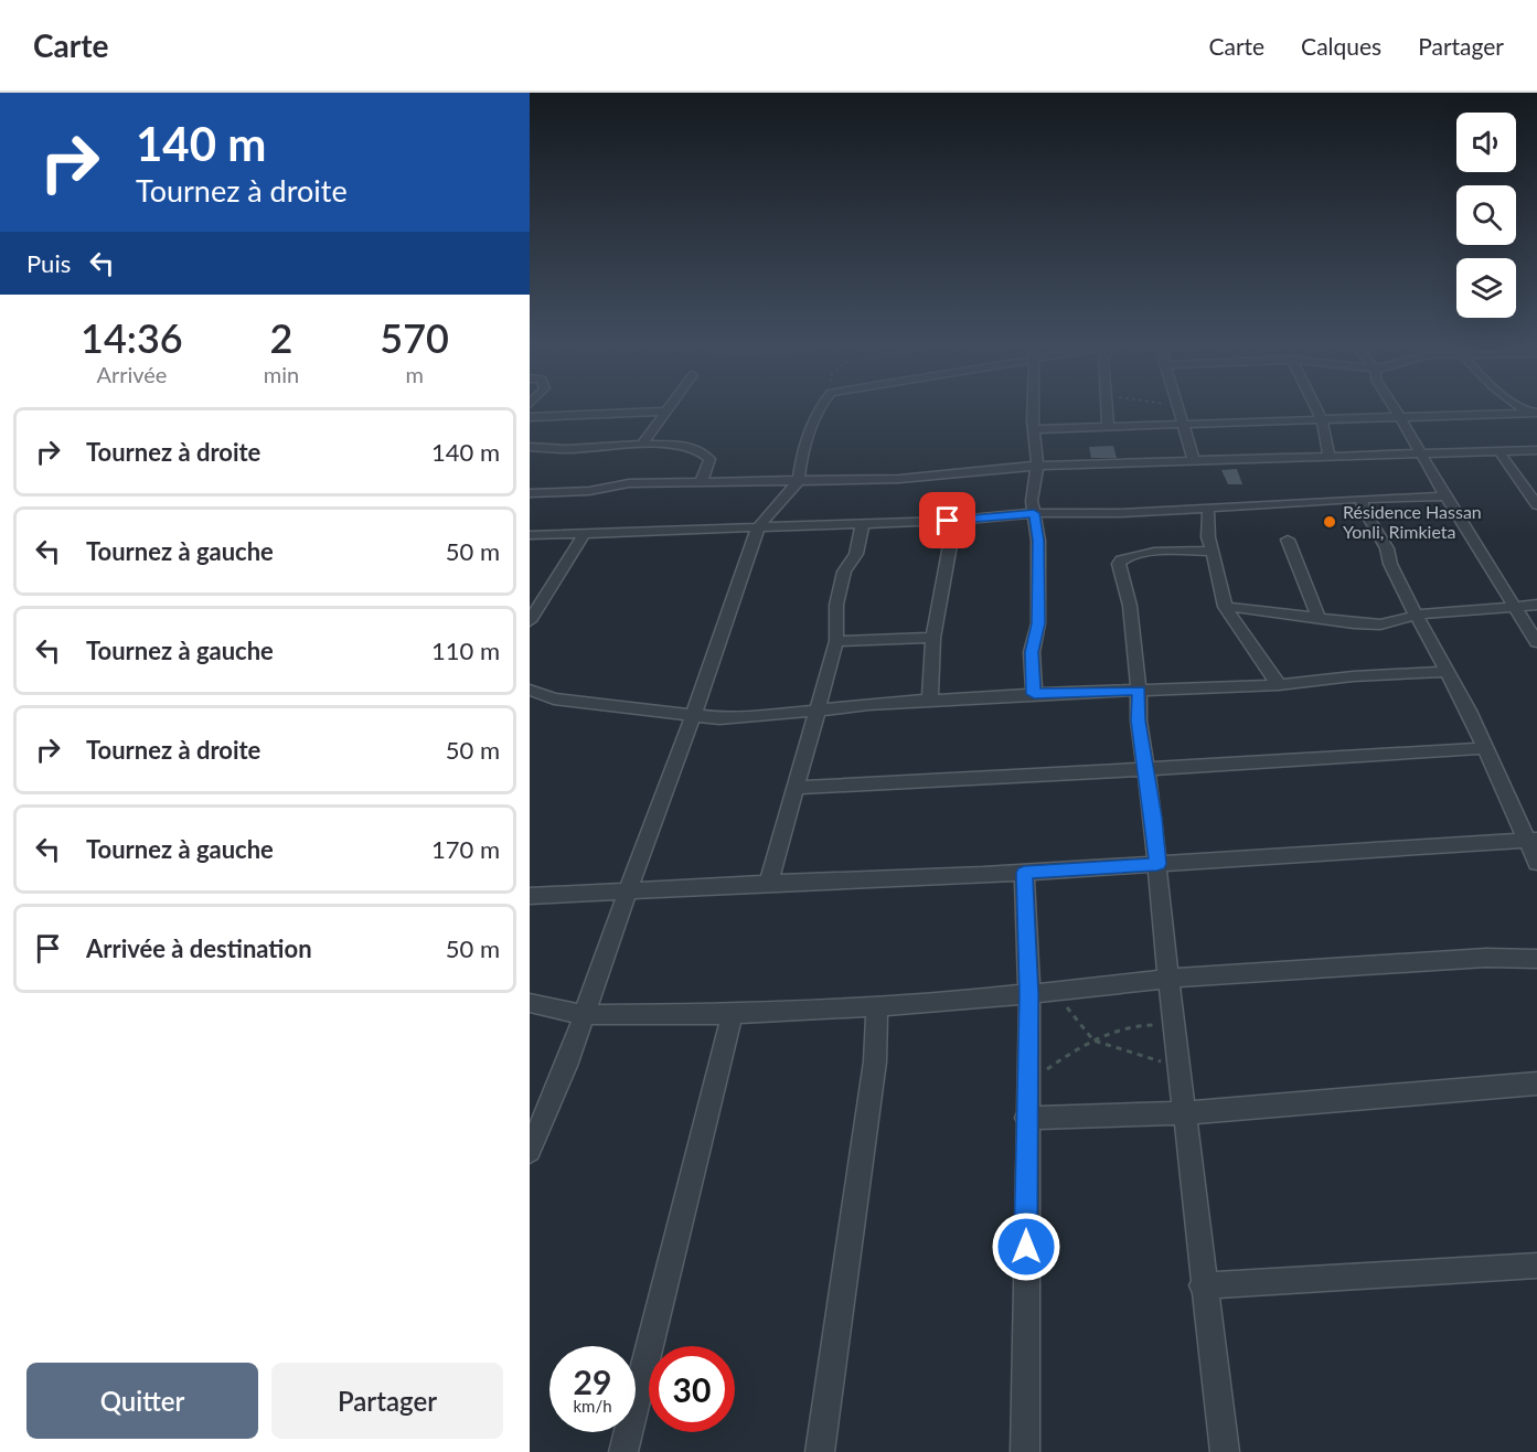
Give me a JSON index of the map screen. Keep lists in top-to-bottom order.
{
  "places": ["Résidence Hassan Yonli, Rimkieta"],
  "page": {
    "header": "Carte",
    "nav": ["Carte", "Calques", "Partager"],
    "turn": ["140 m", "Tournez à droite"],
    "then": "Puis",
    "eta": [
      "14:36",
      "Arrivée",
      "2",
      "min",
      "570",
      "m"
    ],
    "list": [
      {
        "name": "Tournez à droite",
        "value": "140 m"
      },
      {
        "name": "Tournez à gauche",
        "value": "50 m"
      },
      {
        "name": "Tournez à gauche",
        "value": "110 m"
      },
      {
        "name": "Tournez à droite",
        "value": "50 m"
      },
      {
        "name": "Tournez à gauche",
        "value": "170 m"
      },
      {
        "name": "Arrivée à destination",
        "value": "50 m"
      }
    ],
    "speed": "29 km/h",
    "limit": "30",
    "buttons": ["Quitter", "Partager"]
  }
}
